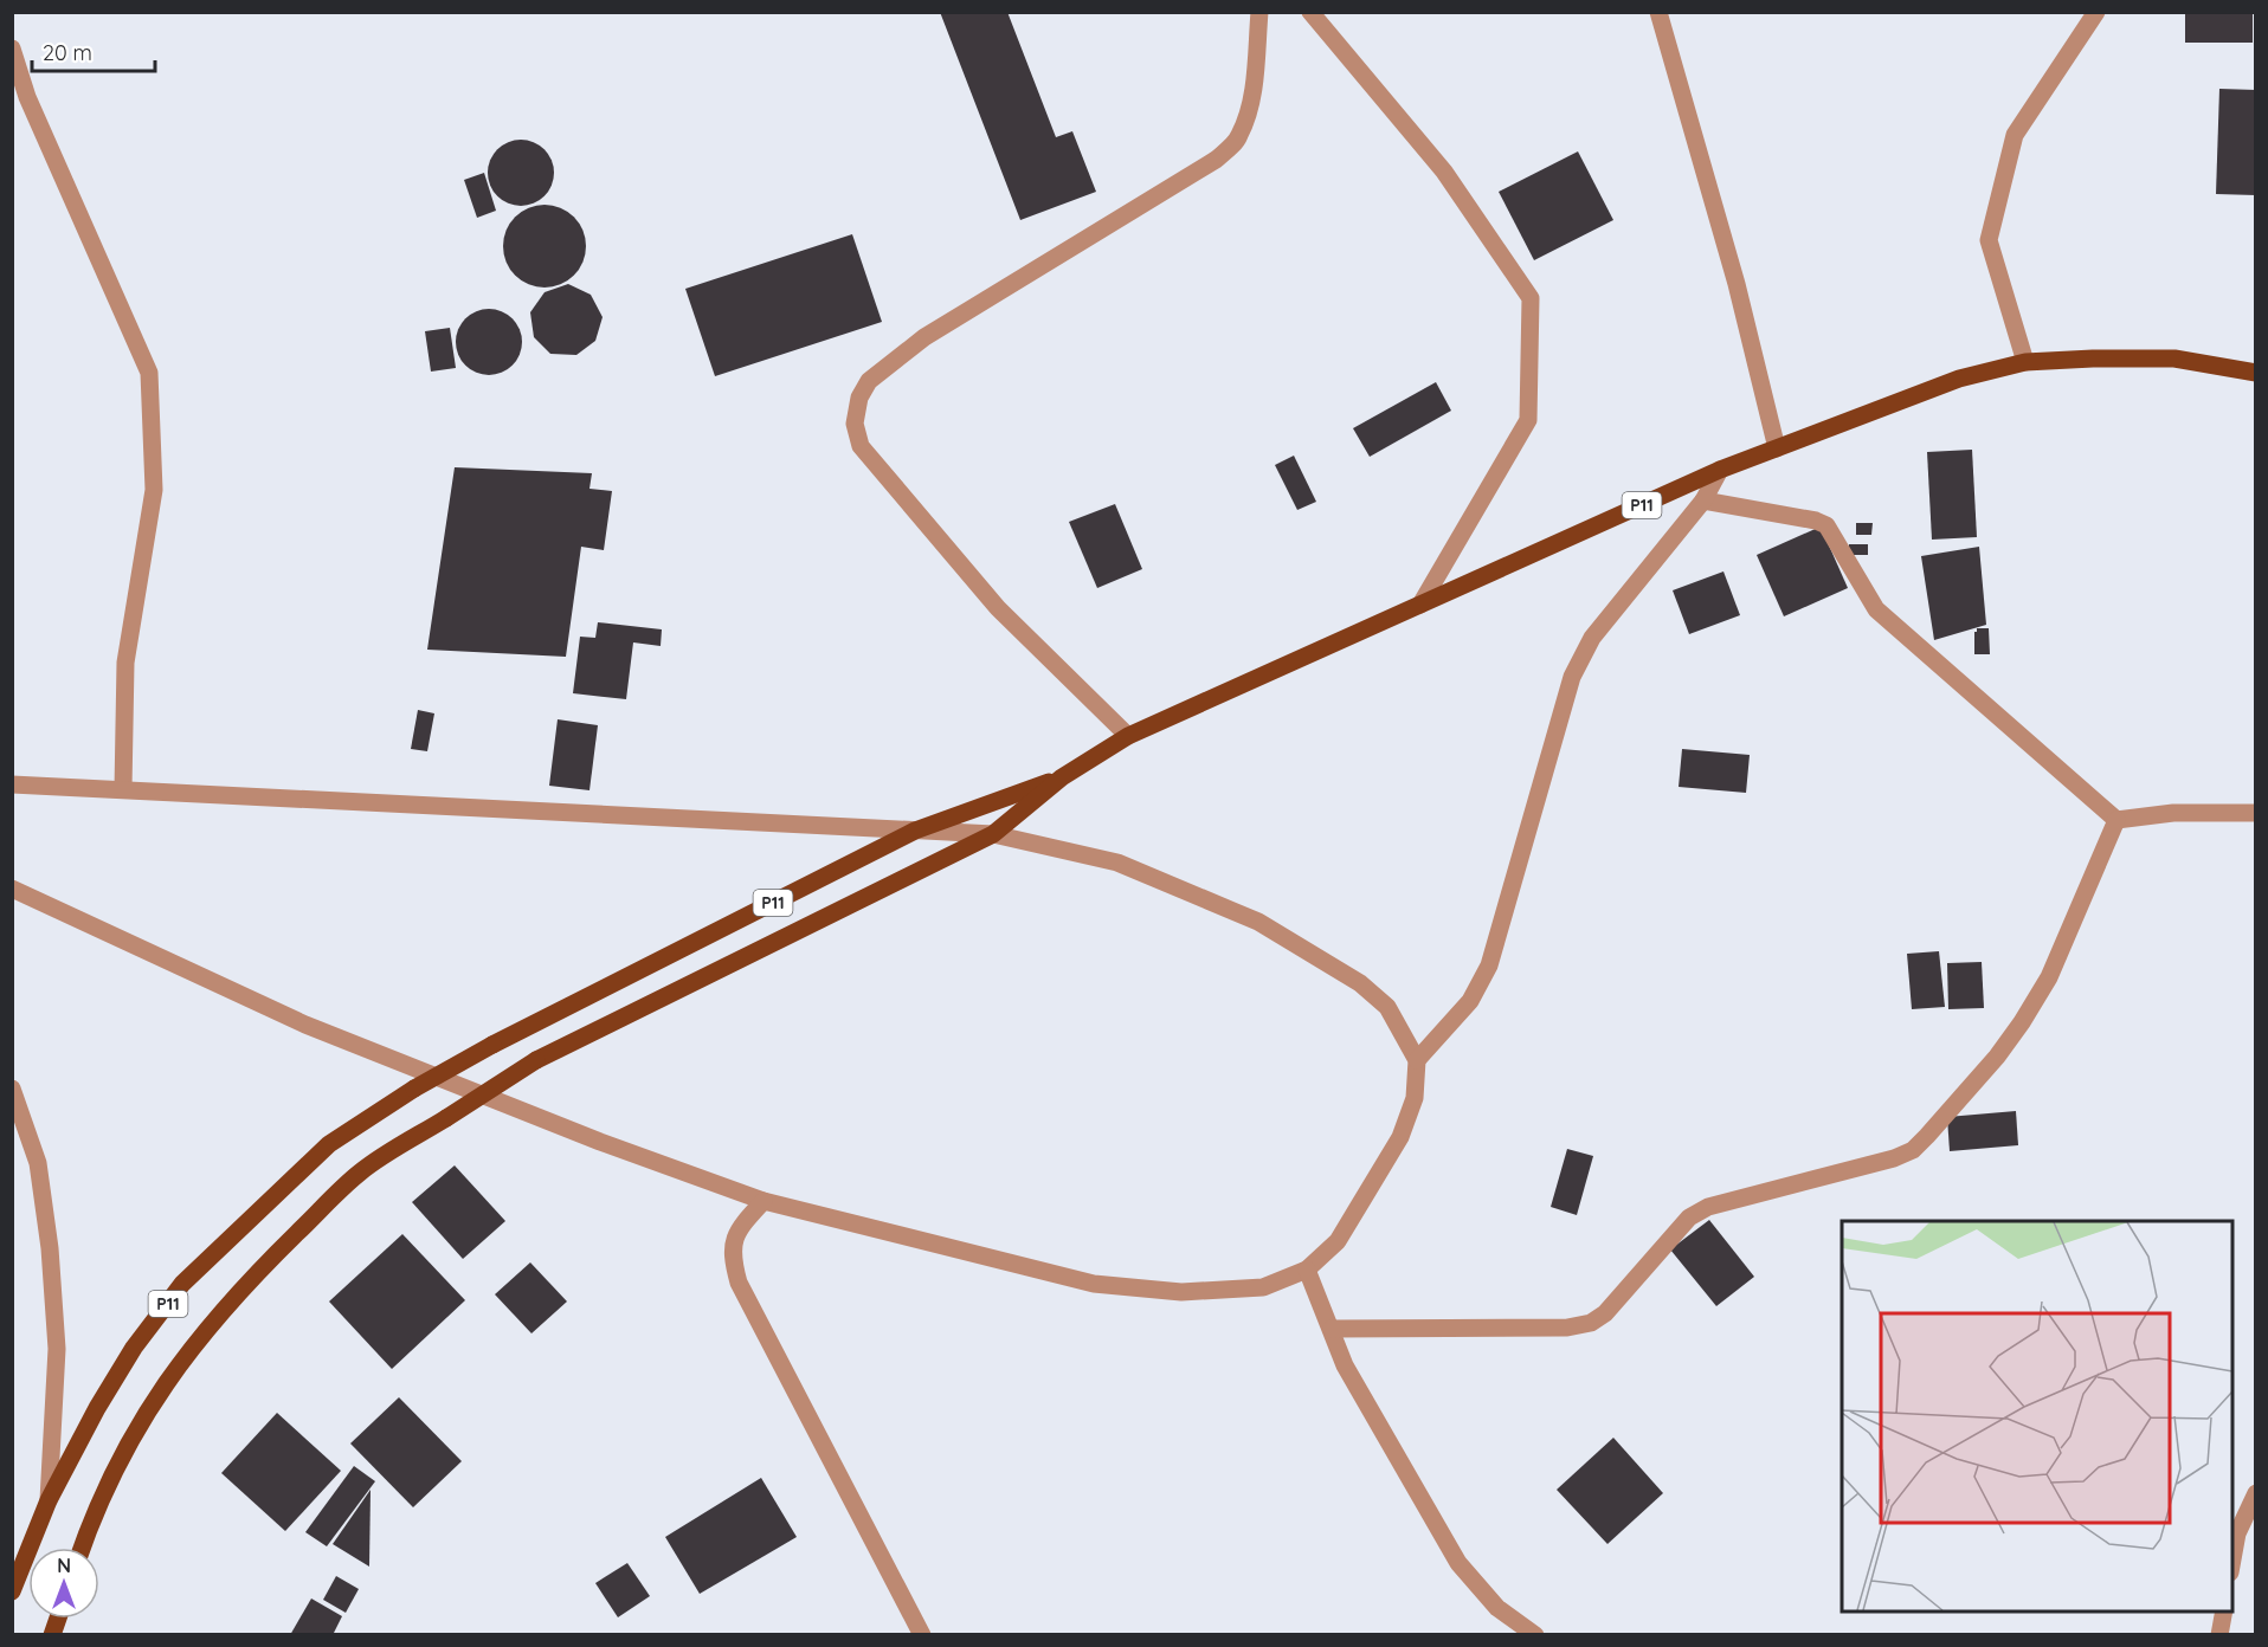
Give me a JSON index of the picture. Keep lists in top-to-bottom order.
{
  "streets": {
    "main road": ["P11"]
  },
  "scale_bar": "20 m",
  "north": "top"
}
